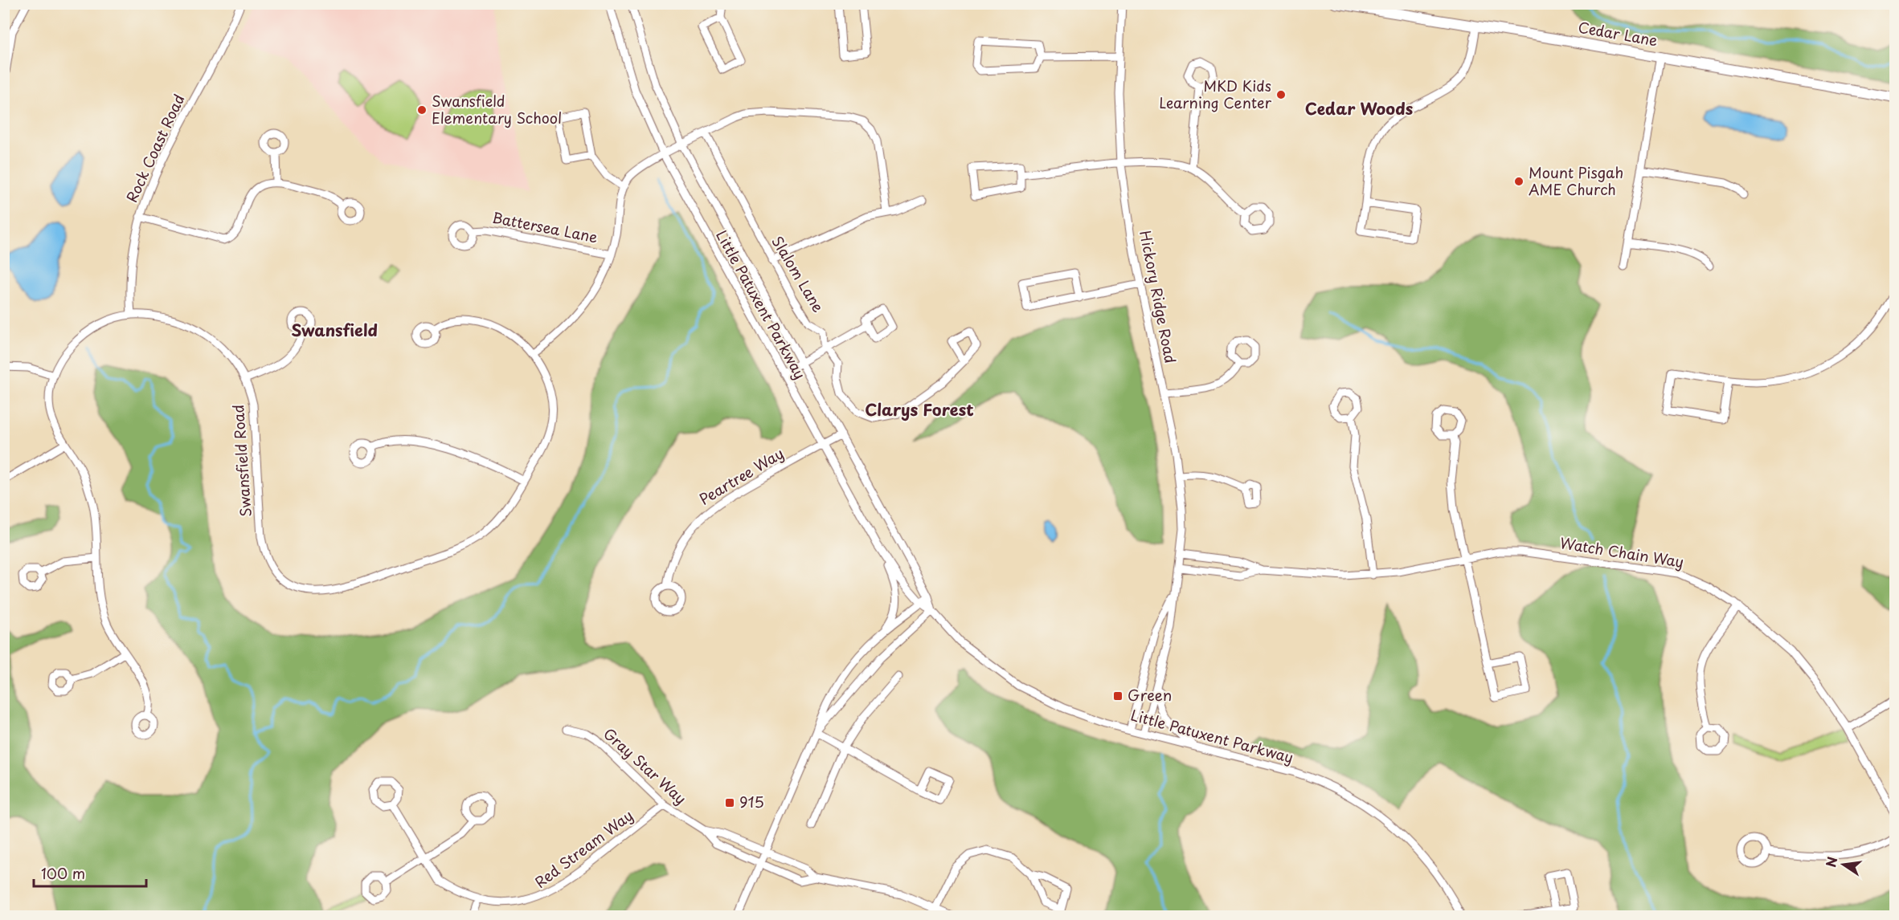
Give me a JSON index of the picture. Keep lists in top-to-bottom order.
{
  "streets": {
    "main road": ["Cedar Lane"],
    "street": [
      "Rock Coast Road",
      "Battersea Lane",
      "Slalom Lane",
      "Hickory Ridge Road",
      "Little Patuxent Parkway",
      "Swansfield Road",
      "Peartree Way",
      "Watch Chain Way",
      "Gray Star Way",
      "Red Stream Way"
    ]
  },
  "crossings": [
    ["Rock Coast Road", "Swansfield Road"],
    ["Hickory Ridge Road", "Little Patuxent Parkway"],
    ["Hickory Ridge Road", "Watch Chain Way"],
    ["Little Patuxent Parkway", "Peartree Way"],
    ["Gray Star Way", "Red Stream Way"]
  ],
  "districts": ["Cedar Woods", "Swansfield", "Clarys Forest"],
  "places": {
    "other": ["MKD Kids Learning Center", "Swansfield Elementary School", "Mount Pisgah AME Church"],
    "transit": ["Green", "915"]
  },
  "scale_bar": "100 m",
  "north": "left"
}
